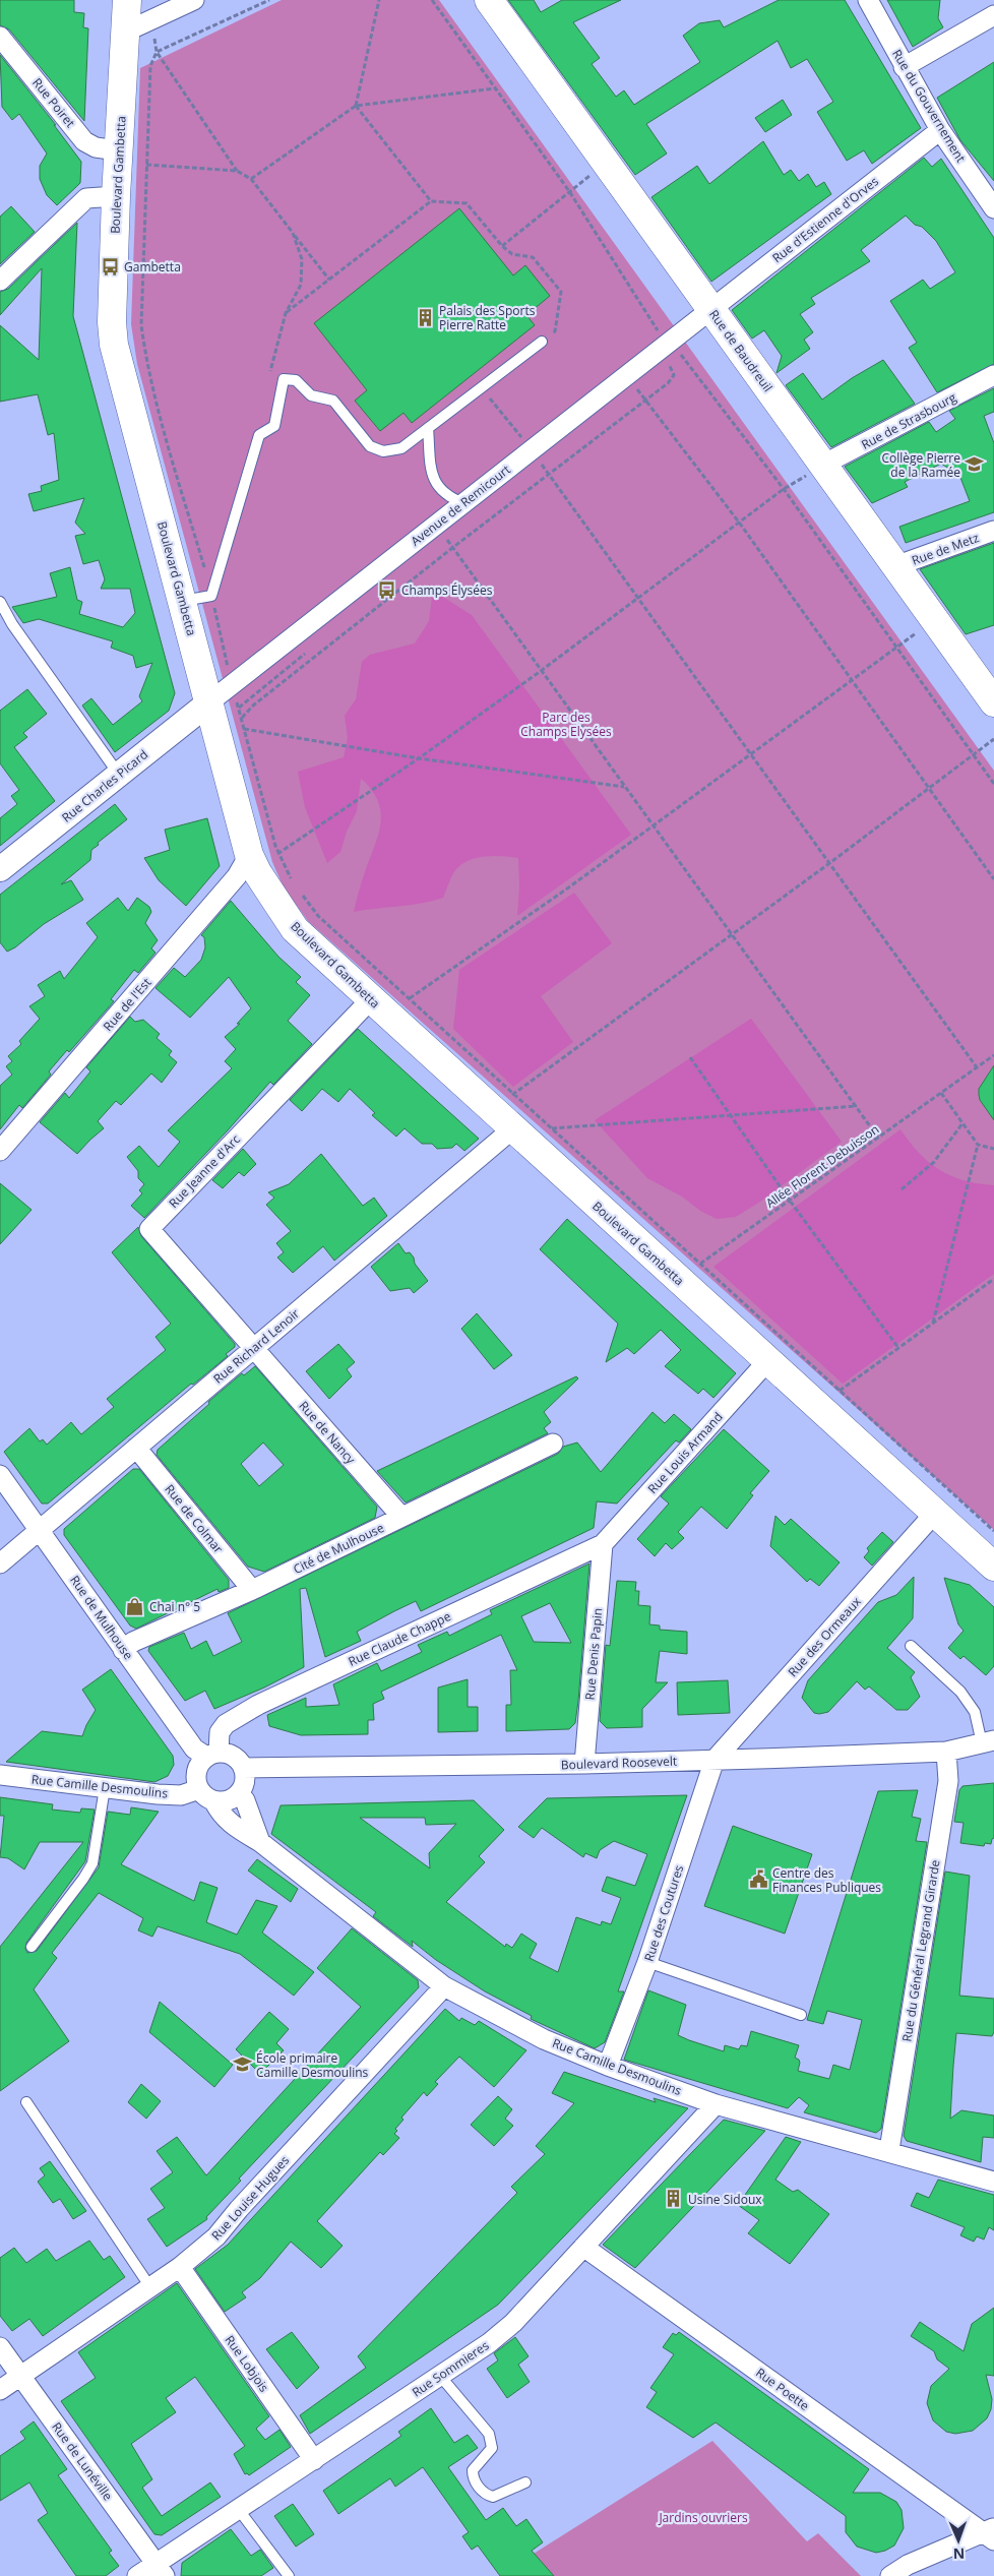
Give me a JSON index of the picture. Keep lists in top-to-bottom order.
{
  "streets": {
    "main road": ["Boulevard Gambetta", "Rue de Baudreuil"],
    "street": [
      "Rue Poiret",
      "Rue du Gouvernement",
      "Rue d'Estienne d'Orves",
      "Rue de Strasbourg",
      "Avenue de Remicourt",
      "Rue de Metz",
      "Rue Charles Picard",
      "Rue de l'Est",
      "Rue Jeanne d'Arc",
      "Rue Richard Lenoir",
      "Rue de Nancy",
      "Rue Louis Armand",
      "Rue de Colmar",
      "Cité de Mulhouse",
      "Rue de Mulhouse",
      "Rue des Ormeaux",
      "Rue Claude Chappe",
      "Rue Denis Papin",
      "Boulevard Roosevelt",
      "Rue Camille Desmoulins",
      "Rue des Coutures",
      "Rue du Général Legrand Girarde",
      "Rue Louise Hugues",
      "Rue Lobjois",
      "Rue Sommieres",
      "Rue Poette",
      "Rue de Lunéville"
    ],
    "path": ["Allée Florent Debuisson"]
  },
  "crossings": [
    ["Rue Poiret", "Boulevard Gambetta"],
    ["Rue du Gouvernement", "Rue d'Estienne d'Orves"],
    ["Boulevard Gambetta", "Avenue de Remicourt"],
    ["Boulevard Gambetta", "Rue Charles Picard"],
    ["Boulevard Gambetta", "Rue de l'Est"],
    ["Boulevard Gambetta", "Allée Florent Debuisson"],
    ["Boulevard Gambetta", "Rue Jeanne d'Arc"],
    ["Boulevard Gambetta", "Rue Richard Lenoir"],
    ["Boulevard Gambetta", "Rue Louis Armand"],
    ["Boulevard Gambetta", "Rue des Ormeaux"],
    ["Rue d'Estienne d'Orves", "Rue de Baudreuil"],
    ["Rue d'Estienne d'Orves", "Avenue de Remicourt"],
    ["Rue de Baudreuil", "Rue de Strasbourg"],
    ["Rue de Baudreuil", "Avenue de Remicourt"],
    ["Rue de Baudreuil", "Rue de Metz"],
    ["Avenue de Remicourt", "Rue Charles Picard"],
    ["Rue Jeanne d'Arc", "Rue Richard Lenoir"],
    ["Rue Jeanne d'Arc", "Rue de Nancy"],
    ["Rue Richard Lenoir", "Rue de Nancy"],
    ["Rue Richard Lenoir", "Rue de Colmar"],
    ["Rue Richard Lenoir", "Rue de Mulhouse"],
    ["Rue de Nancy", "Cité de Mulhouse"],
    ["Rue Louis Armand", "Rue Claude Chappe"],
    ["Rue Louis Armand", "Rue Denis Papin"],
    ["Rue de Colmar", "Cité de Mulhouse"],
    ["Cité de Mulhouse", "Rue de Mulhouse"],
    ["Rue de Mulhouse", "Rue Claude Chappe"],
    ["Rue de Mulhouse", "Boulevard Roosevelt"],
    ["Rue de Mulhouse", "Rue Camille Desmoulins"],
    ["Rue des Ormeaux", "Boulevard Roosevelt"],
    ["Rue des Ormeaux", "Rue des Coutures"],
    ["Rue Claude Chappe", "Rue Denis Papin"],
    ["Rue Claude Chappe", "Boulevard Roosevelt"],
    ["Rue Claude Chappe", "Rue Camille Desmoulins"],
    ["Rue Denis Papin", "Boulevard Roosevelt"],
    ["Boulevard Roosevelt", "Rue Camille Desmoulins"],
    ["Boulevard Roosevelt", "Rue des Coutures"],
    ["Boulevard Roosevelt", "Rue du Général Legrand Girarde"],
    ["Rue Camille Desmoulins", "Rue des Coutures"],
    ["Rue Camille Desmoulins", "Rue du Général Legrand Girarde"],
    ["Rue Camille Desmoulins", "Rue Louise Hugues"],
    ["Rue Camille Desmoulins", "Rue Sommieres"],
    ["Rue Louise Hugues", "Rue Lobjois"],
    ["Rue Louise Hugues", "Rue de Lunéville"],
    ["Rue Lobjois", "Rue Sommieres"],
    ["Rue Sommieres", "Rue Poette"],
    ["Rue Sommieres", "Rue de Lunéville"]
  ],
  "parks": ["Parc des Champs Elysées", "Jardins ouvriers"],
  "places": {
    "bus stop": ["Gambetta", "Champs Élysées"],
    "building": ["Palais des Sports Pierre Ratte", "Usine Sidoux"],
    "school or university": ["Collège Pierre de la Ramée", "École primaire Camille Desmoulins"],
    "shop": ["Chai n° 5"],
    "public building": ["Centre des Finances Publiques"]
  },
  "north": "bottom"
}
